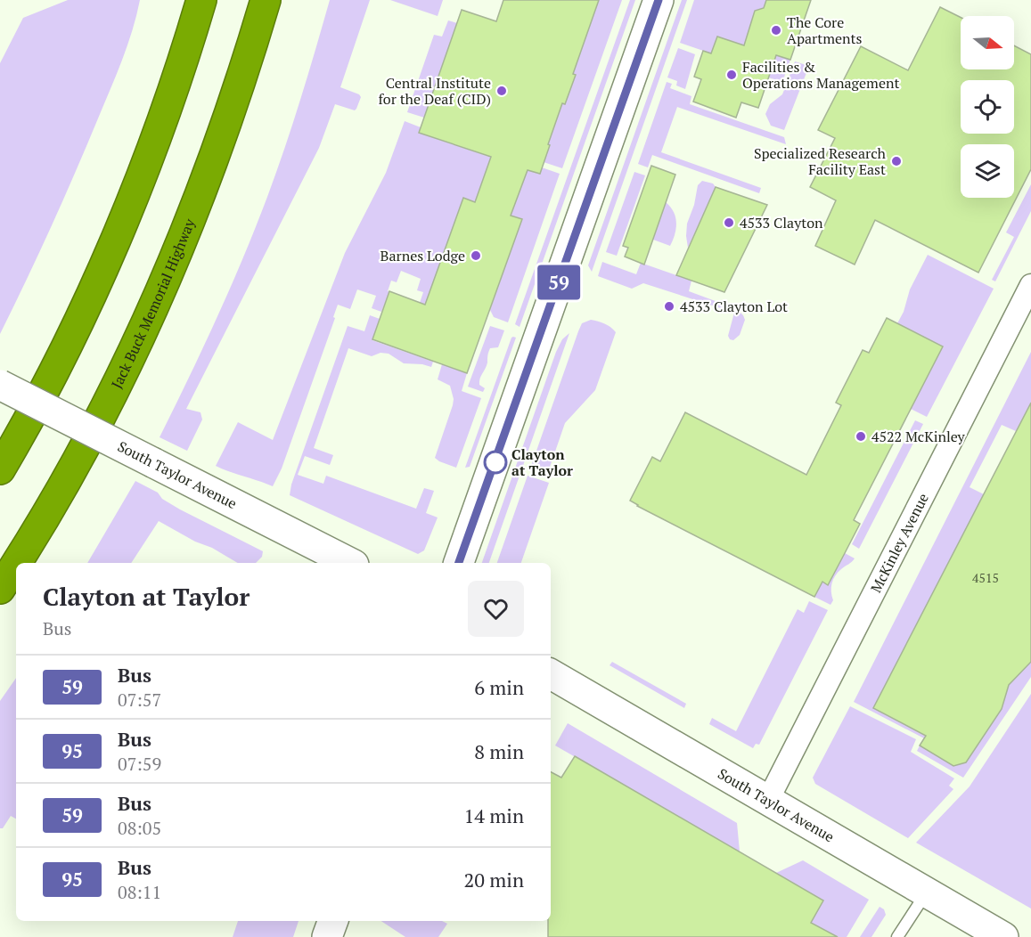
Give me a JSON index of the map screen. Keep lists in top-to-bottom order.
{
  "streets": {
    "highway": ["Jack Buck Memorial Highway"],
    "street": ["South Taylor Avenue", "McKinley Avenue"]
  },
  "crossings": [
    ["South Taylor Avenue", "McKinley Avenue"]
  ],
  "places": [
    "The Core Apartments",
    "Facilities & Operations Management",
    "Central Institute for the Deaf (CID)",
    "Specialized Research Facility East",
    "4533 Clayton",
    "Barnes Lodge",
    "4533 Clayton Lot",
    "4522 McKinley",
    "Clayton at Taylor"
  ],
  "lines": ["bus line 59"],
  "house_numbers": ["4515"],
  "north": "right",
  "page": {
    "on_map": "59",
    "heading": ["Clayton at Taylor", "Bus"],
    "list": [
      {
        "mark": "59",
        "name": "Bus",
        "note": "07:57",
        "value": "6 min"
      },
      {
        "mark": "95",
        "name": "Bus",
        "note": "07:59",
        "value": "8 min"
      },
      {
        "mark": "59",
        "name": "Bus",
        "note": "08:05",
        "value": "14 min"
      },
      {
        "mark": "95",
        "name": "Bus",
        "note": "08:11",
        "value": "20 min"
      }
    ]
  }
}
